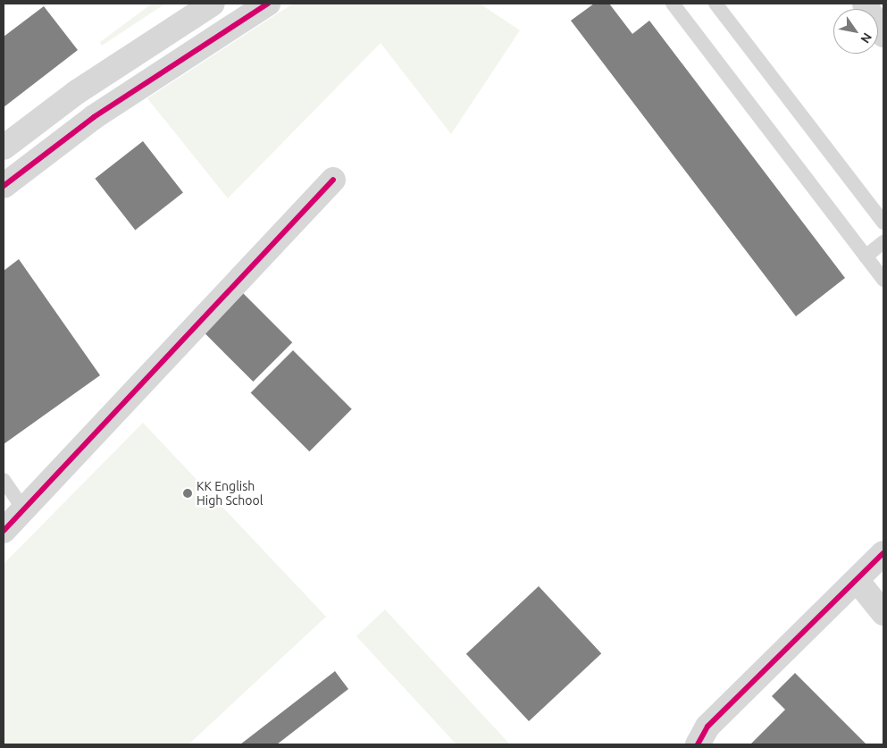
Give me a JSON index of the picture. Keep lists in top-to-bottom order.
{
  "places": ["KK English High School"],
  "north": "bottom right"
}
